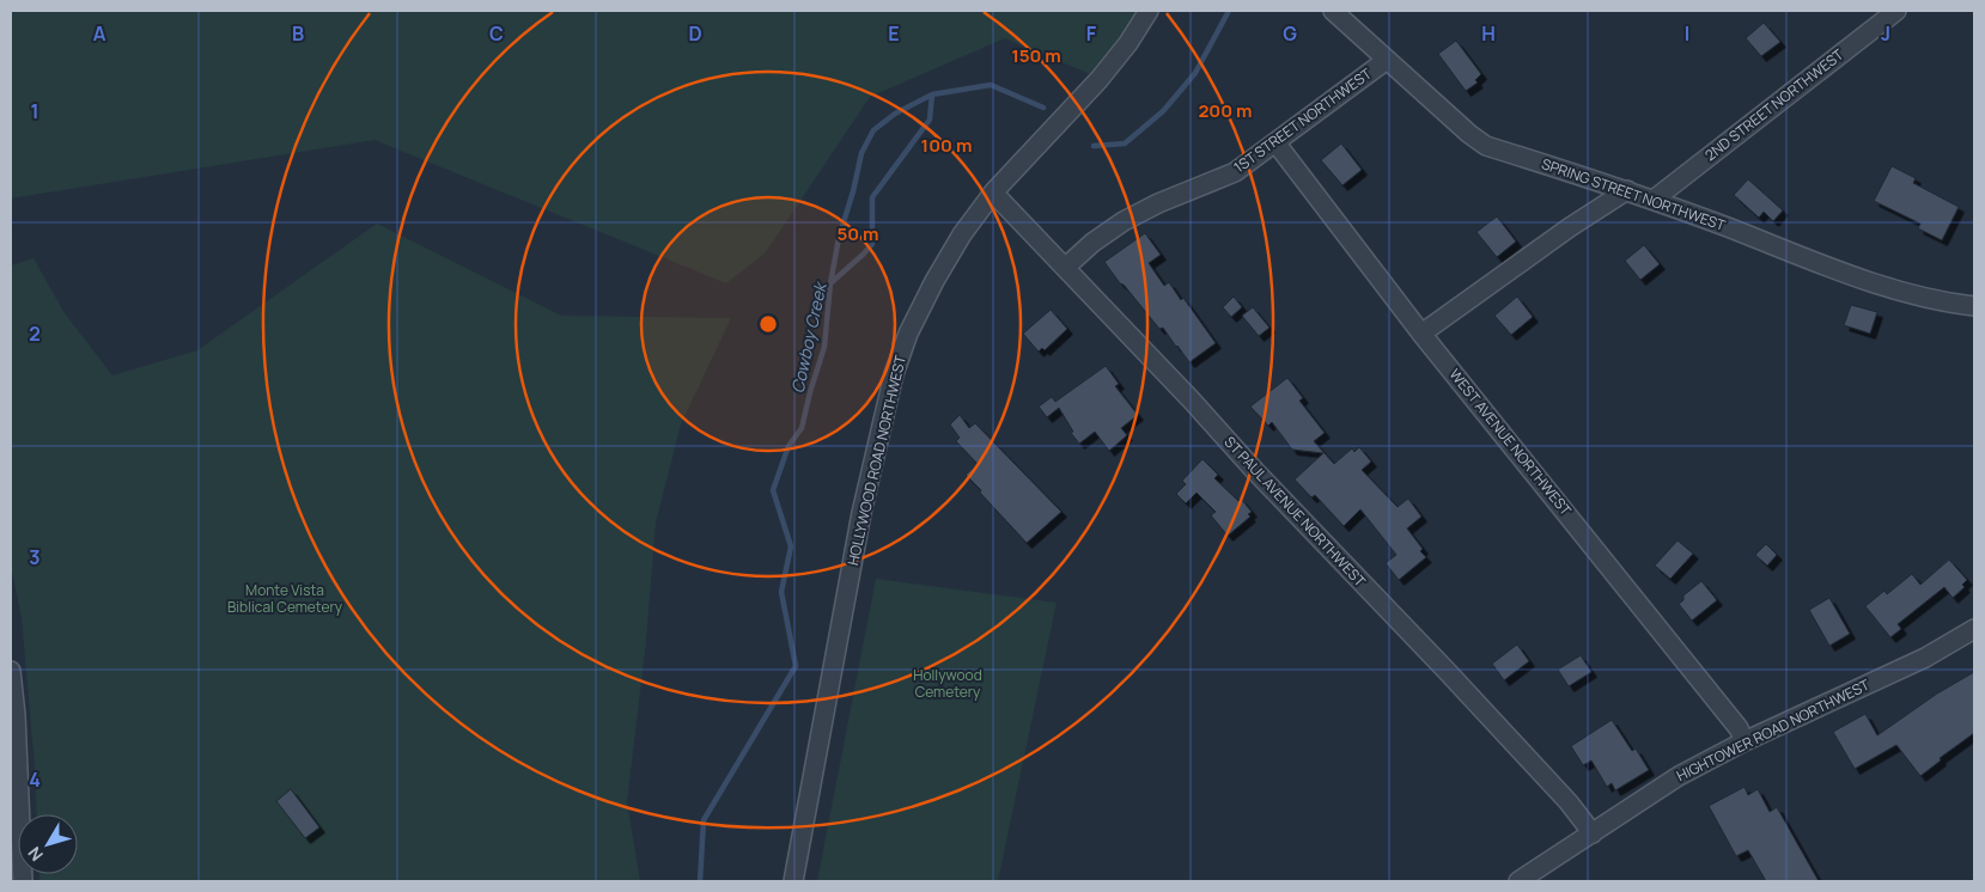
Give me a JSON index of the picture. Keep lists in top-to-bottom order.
{
  "streets": {
    "street": [
      "2ND STREET NORTHWEST",
      "1ST STREET NORTHWEST",
      "SPRING STREET NORTHWEST",
      "WEST AVENUE NORTHWEST",
      "HOLLYWOOD ROAD NORTHWEST",
      "ST PAUL AVENUE NORTHWEST",
      "HIGHTOWER ROAD NORTHWEST"
    ]
  },
  "crossings": [
    ["2ND STREET NORTHWEST", "SPRING STREET NORTHWEST"],
    ["1ST STREET NORTHWEST", "SPRING STREET NORTHWEST"],
    ["1ST STREET NORTHWEST", "WEST AVENUE NORTHWEST"],
    ["1ST STREET NORTHWEST", "ST PAUL AVENUE NORTHWEST"],
    ["WEST AVENUE NORTHWEST", "HIGHTOWER ROAD NORTHWEST"],
    ["HOLLYWOOD ROAD NORTHWEST", "ST PAUL AVENUE NORTHWEST"],
    ["ST PAUL AVENUE NORTHWEST", "HIGHTOWER ROAD NORTHWEST"]
  ],
  "water": ["Cowboy Creek"],
  "parks": ["Monte Vista Biblical Cemetery", "Hollywood Cemetery"],
  "north": "bottom left",
  "grid": {
    "columns": [
      "A",
      "B",
      "C",
      "D",
      "E",
      "F",
      "G",
      "H",
      "I",
      "J"
    ],
    "rows": [
      "1",
      "2",
      "3",
      "4"
    ]
  },
  "rings": [
    "150 m",
    "200 m",
    "100 m",
    "50 m"
  ]
}
